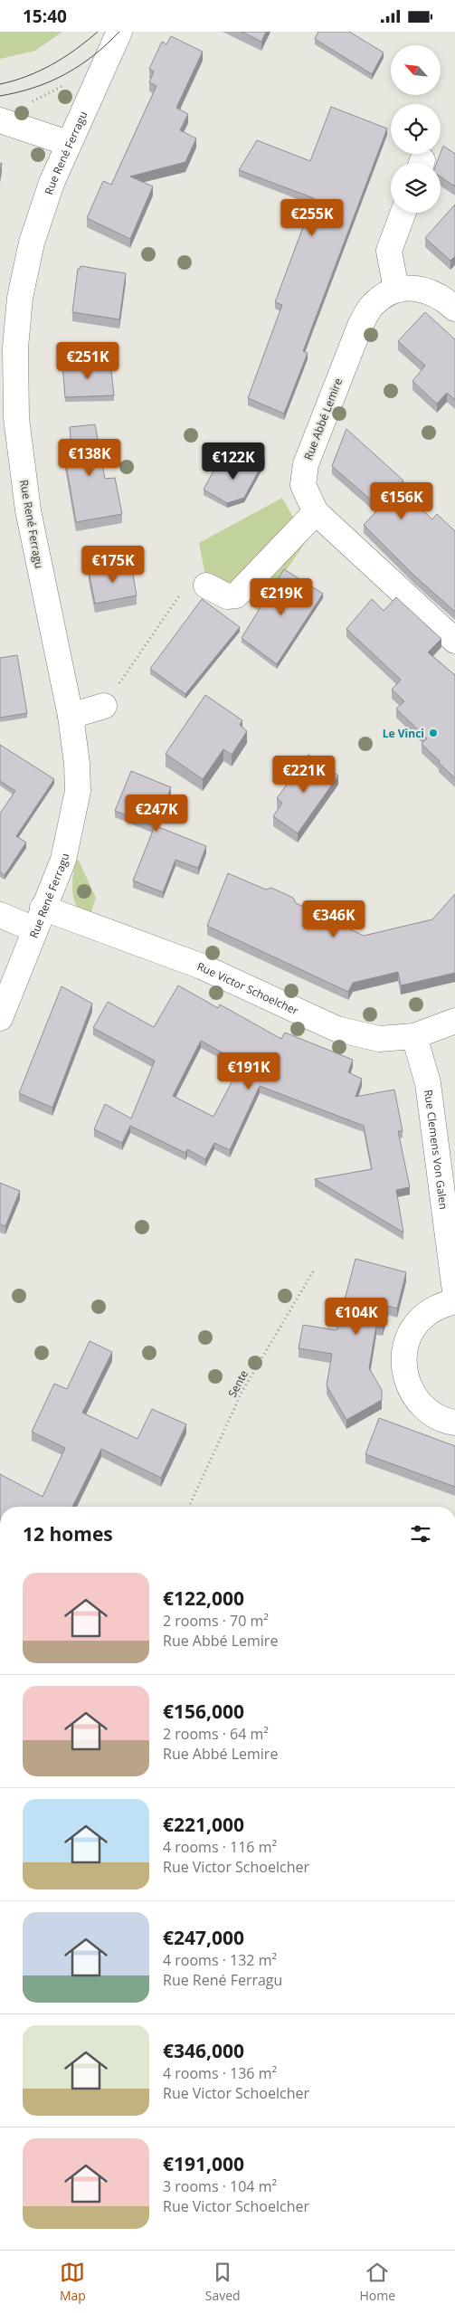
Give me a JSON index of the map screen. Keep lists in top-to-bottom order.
{
  "streets": {
    "street": [
      "Rue René Ferragu",
      "Rue Abbé Lemire",
      "Rue Victor Schoelcher",
      "Rue Clemens Von Galen"
    ],
    "path": ["Sente"]
  },
  "crossings": [
    ["Rue René Ferragu", "Rue Victor Schoelcher"],
    ["Rue Victor Schoelcher", "Rue Clemens Von Galen"]
  ],
  "places": ["Le Vinci"],
  "north": "top left",
  "page": {
    "status": "15:40",
    "price": [
      "€255K",
      "€251K",
      "€138K",
      "€122K",
      "€156K",
      "€175K",
      "€219K",
      "€221K",
      "€247K",
      "€346K",
      "€191K",
      "€104K"
    ],
    "heading": "12 homes",
    "list": [
      {
        "name": "€122,000",
        "note": "2 rooms · 70 m² · Rue Abbé Lemire"
      },
      {
        "name": "€156,000",
        "note": "2 rooms · 64 m² · Rue Abbé Lemire"
      },
      {
        "name": "€221,000",
        "note": "4 rooms · 116 m² · Rue Victor Schoelcher"
      },
      {
        "name": "€247,000",
        "note": "4 rooms · 132 m² · Rue René Ferragu"
      },
      {
        "name": "€346,000",
        "note": "4 rooms · 136 m² · Rue Victor Schoelcher"
      },
      {
        "name": "€191,000",
        "note": "3 rooms · 104 m² · Rue Victor Schoelcher"
      }
    ],
    "tabs": ["Map", "Saved", "Home"]
  }
}
